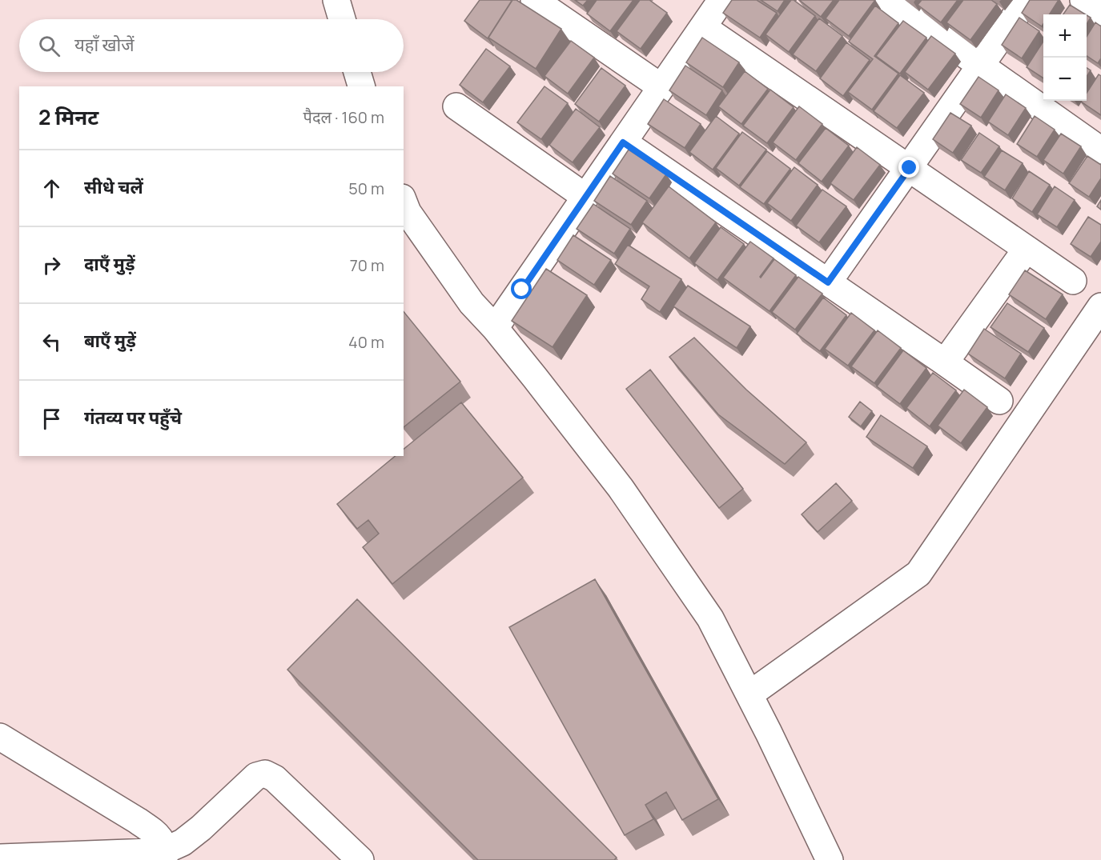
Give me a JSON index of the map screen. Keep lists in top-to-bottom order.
{
  "page": {
    "map_buttons": ["+", "−"],
    "search": "यहाँ खोजें",
    "heading": ["2 मिनट", "पैदल · 160 m"],
    "list": [
      ["सीधे चलें", "50 m"],
      ["दाएँ मुड़ें", "70 m"],
      ["बाएँ मुड़ें", "40 m"],
      "गंतव्य पर पहुँचे"
    ]
  }
}
